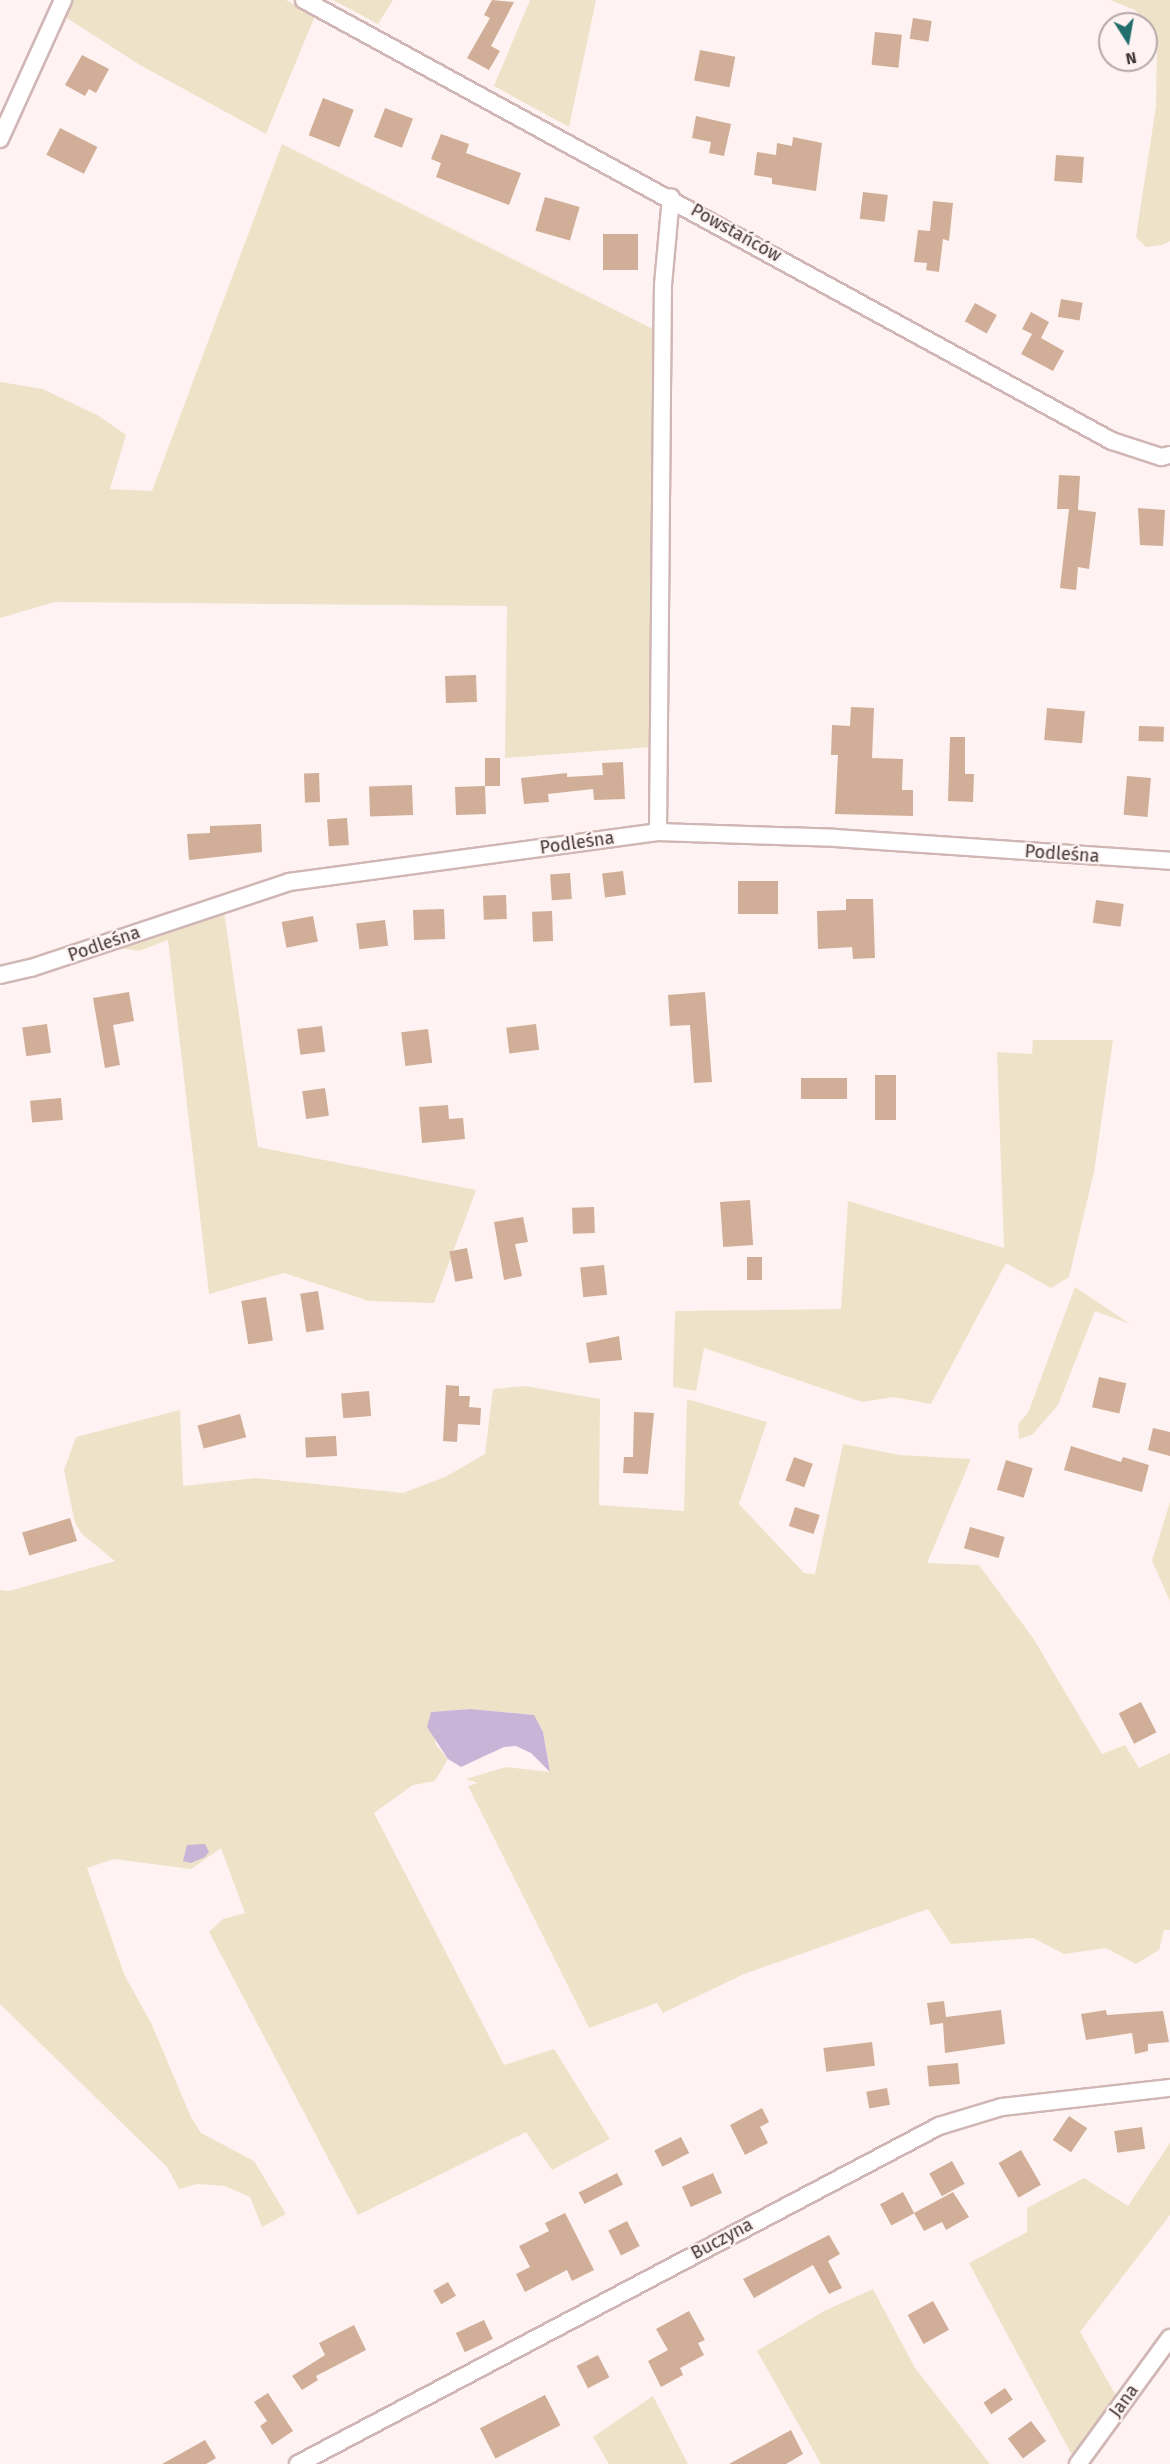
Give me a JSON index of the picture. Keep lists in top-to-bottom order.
{
  "streets": {
    "street": [
      "Powstańców",
      "Podleśna",
      "Buczyna",
      "Jana"
    ]
  },
  "north": "bottom"
}
